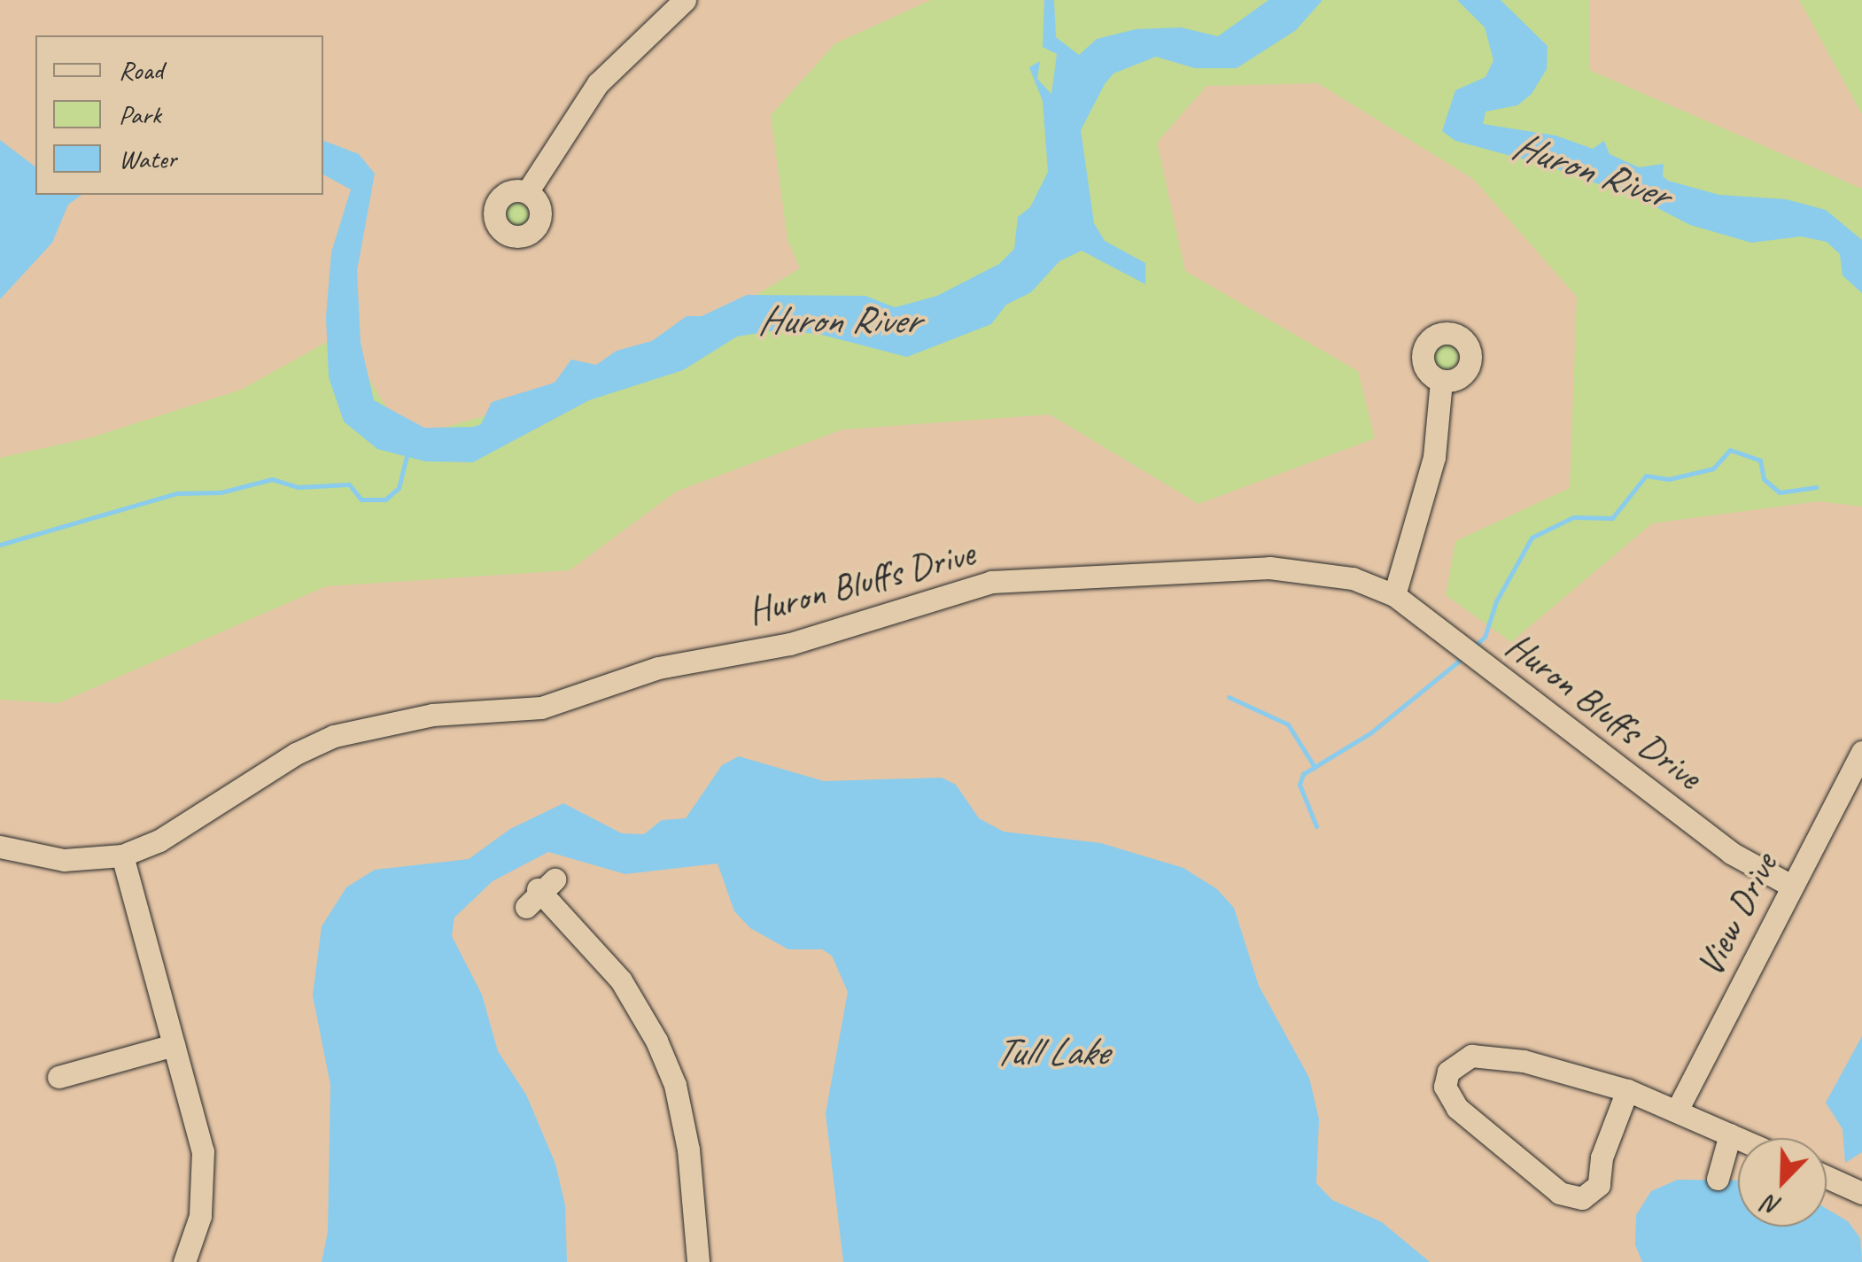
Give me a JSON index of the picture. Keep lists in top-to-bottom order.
{
  "streets": {
    "street": ["Huron Bluffs Drive", "View Drive"]
  },
  "crossings": [
    ["Huron Bluffs Drive", "View Drive"]
  ],
  "water": ["Huron River", "Tull Lake"],
  "legend": ["Road", "Park", "Water"],
  "north": "bottom left"
}
